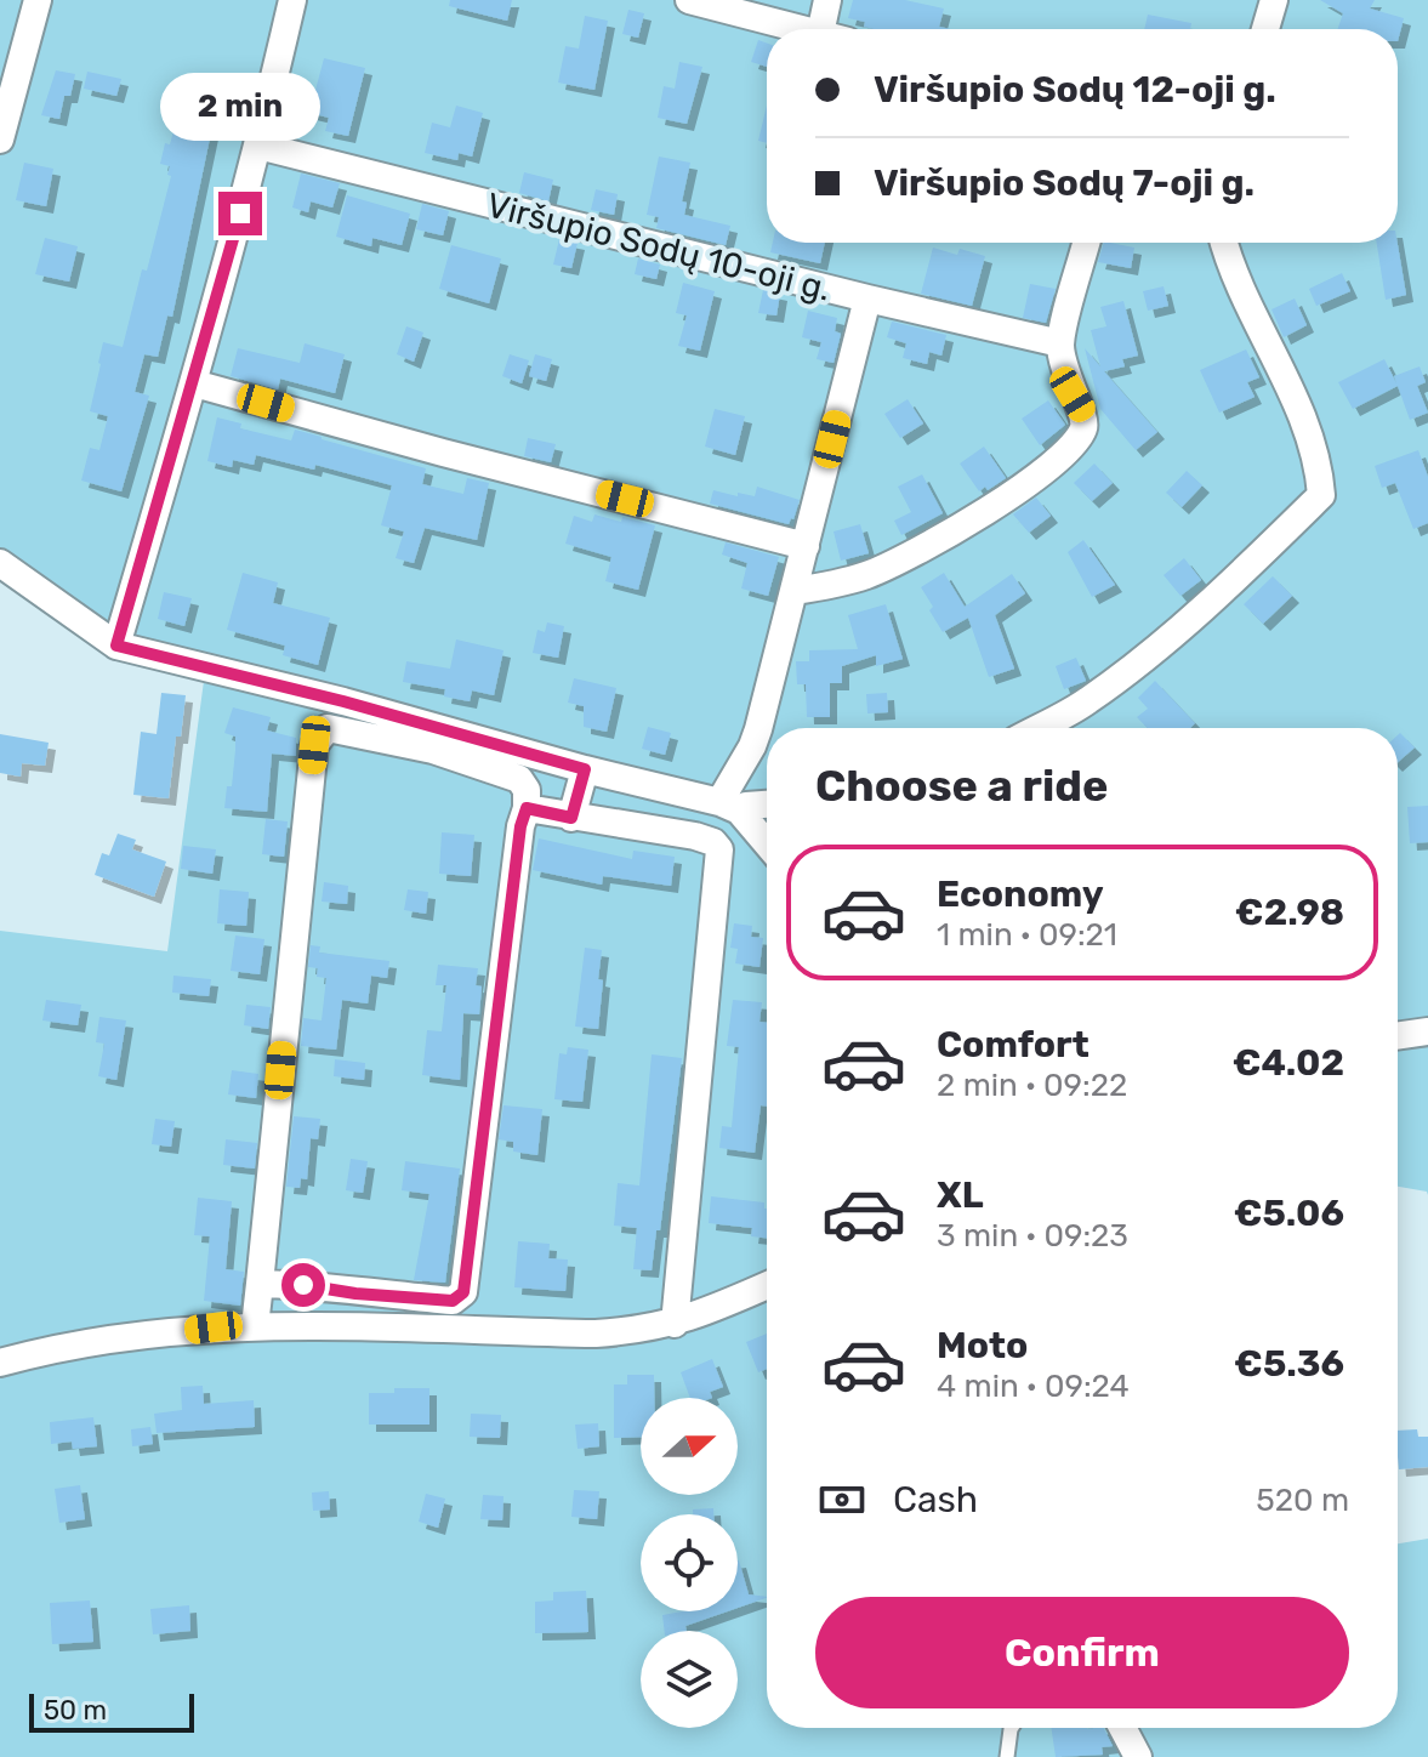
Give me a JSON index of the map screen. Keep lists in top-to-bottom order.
{
  "streets": {
    "street": ["Viršupio Sodų 10-oji g."]
  },
  "scale_bar": "50 m",
  "north": "right",
  "page": {
    "banner": ["Viršupio Sodų 12-oji g.", "Viršupio Sodų 7-oji g."],
    "bubble": "2 min",
    "heading": "Choose a ride",
    "list": [
      {
        "name": "Economy",
        "note": "1 min · 09:21",
        "value": "€2.98"
      },
      {
        "name": "Comfort",
        "note": "2 min · 09:22",
        "value": "€4.02"
      },
      {
        "name": "XL",
        "note": "3 min · 09:23",
        "value": "€5.06"
      },
      {
        "name": "Moto",
        "note": "4 min · 09:24",
        "value": "€5.36"
      }
    ],
    "pay": ["Cash", "520 m"],
    "buttons": "Confirm",
    "scale": "50 m"
  }
}
